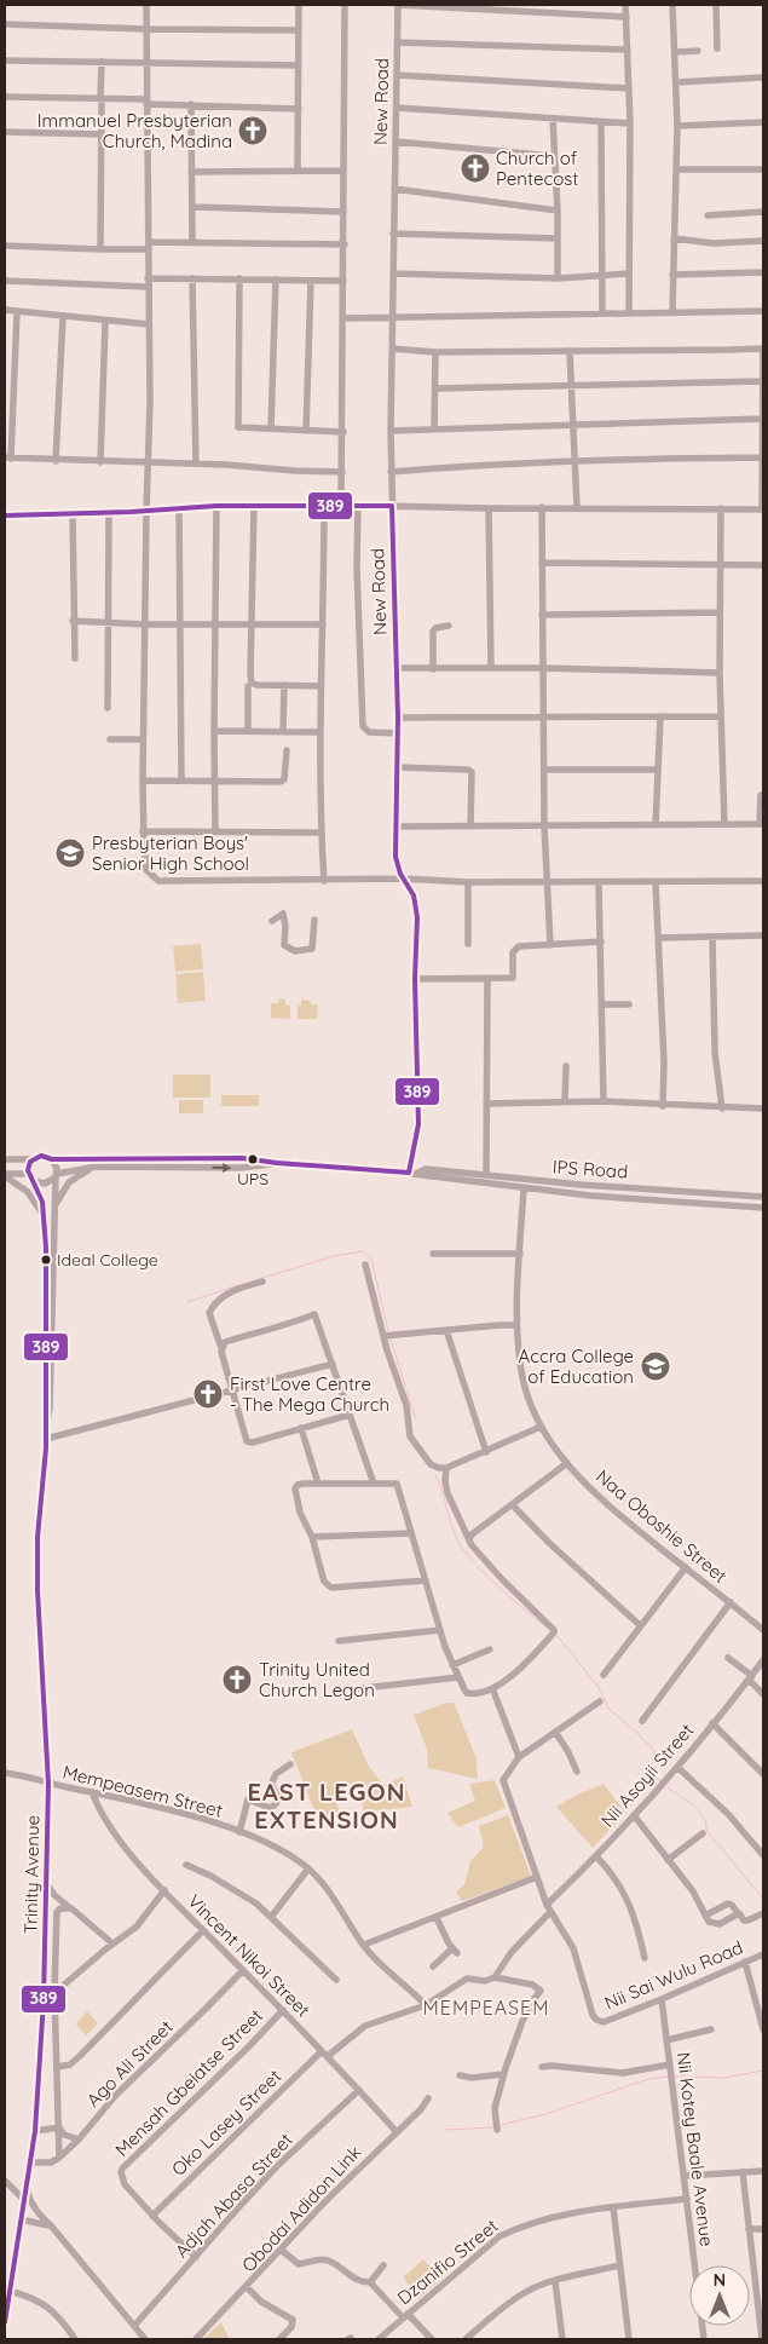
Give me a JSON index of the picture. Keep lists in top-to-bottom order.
{
  "streets": {
    "street": [
      "New Road",
      "IPS Road",
      "Naa Oboshie Street",
      "Nii Asoyii Street",
      "Mempeasem Street",
      "Trinity Avenue",
      "Vincent Nikoi Street",
      "Nii Sai Wulu Road",
      "Ago Ali Street",
      "Mensah Gbeiatse Street",
      "Oko Lasey Street",
      "Nii Kotey Baale Avenue",
      "Adjah Abasa Street",
      "Obodai Adidon Link",
      "Dzanifio Street"
    ]
  },
  "crossings": [
    ["New Road", "IPS Road"],
    ["IPS Road", "Naa Oboshie Street"],
    ["IPS Road", "Trinity Avenue"],
    ["Nii Asoyii Street", "Nii Sai Wulu Road"],
    ["Nii Asoyii Street", "Oko Lasey Street"],
    ["Mempeasem Street", "Trinity Avenue"],
    ["Mempeasem Street", "Vincent Nikoi Street"],
    ["Mempeasem Street", "Oko Lasey Street"],
    ["Trinity Avenue", "Ago Ali Street"],
    ["Vincent Nikoi Street", "Ago Ali Street"],
    ["Vincent Nikoi Street", "Mensah Gbeiatse Street"],
    ["Vincent Nikoi Street", "Oko Lasey Street"],
    ["Vincent Nikoi Street", "Adjah Abasa Street"],
    ["Vincent Nikoi Street", "Obodai Adidon Link"],
    ["Nii Sai Wulu Road", "Nii Kotey Baale Avenue"],
    ["Mensah Gbeiatse Street", "Oko Lasey Street"],
    ["Mensah Gbeiatse Street", "Adjah Abasa Street"],
    ["Nii Kotey Baale Avenue", "Dzanifio Street"]
  ],
  "districts": ["EAST LEGON EXTENSION", "MEMPEASEM"],
  "places": {
    "church": [
      "Immanuel Presbyterian Church, Madina",
      "Church of Pentecost",
      "First Love Centre - The Mega Church",
      "Trinity United Church Legon"
    ],
    "school or university": ["Presbyterian Boys' Senior High School", "Accra College of Education"],
    "other": ["UPS", "Ideal College"]
  },
  "lines": ["transit line 389"],
  "north": "top"
}
